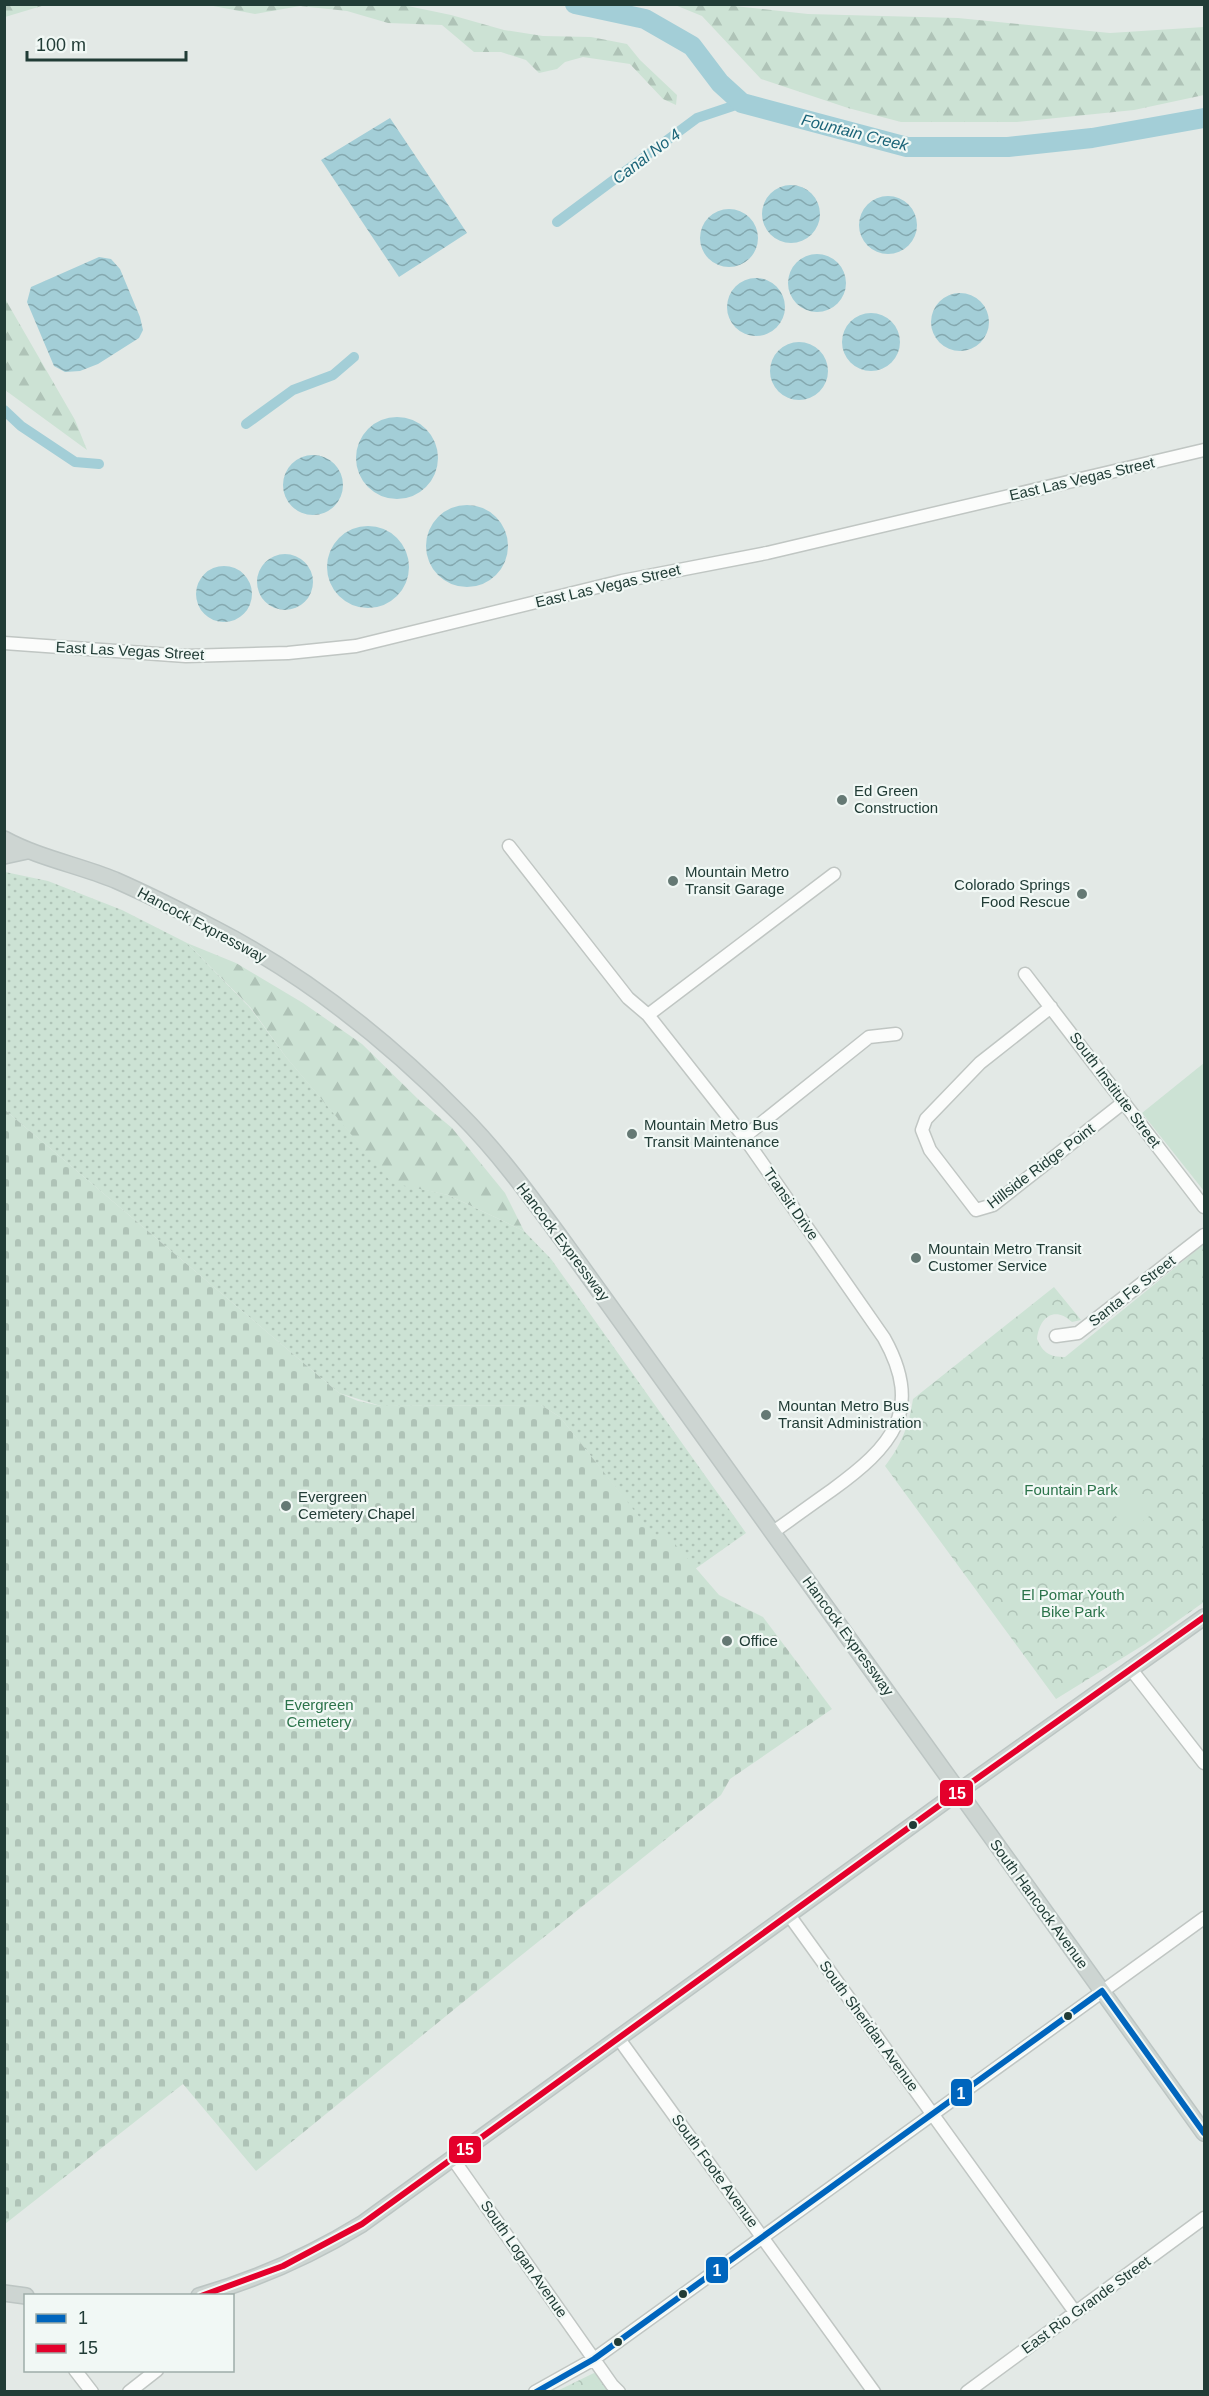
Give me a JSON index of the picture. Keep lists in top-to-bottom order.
{
  "streets": {
    "main road": ["Hancock Expressway", "South Hancock Avenue"],
    "street": [
      "East Las Vegas Street",
      "South Institute Street",
      "Hillside Ridge Point",
      "Transit Drive",
      "Santa Fe Street",
      "South Sheridan Avenue",
      "South Foote Avenue",
      "South Logan Avenue",
      "East Rio Grande Street"
    ]
  },
  "crossings": [
    ["Hancock Expressway", "Transit Drive"],
    ["Hancock Expressway", "South Hancock Avenue"],
    ["South Institute Street", "Hillside Ridge Point"],
    ["South Sheridan Avenue", "East Rio Grande Street"]
  ],
  "water": ["Fountain Creek", "Canal No 4"],
  "parks": ["Fountain Park", "El Pomar Youth Bike Park", "Evergreen Cemetery"],
  "places": [
    "Ed Green Construction",
    "Mountain Metro Transit Garage",
    "Colorado Springs Food Rescue",
    "Mountain Metro Bus Transit Maintenance",
    "Mountain Metro Transit Customer Service",
    "Mountan Metro Bus Transit Administration",
    "Evergreen Cemetery Chapel",
    "Office"
  ],
  "lines": ["transit line 15", "transit line 1"],
  "legend": ["1", "15"],
  "scale_bar": "100 m"
}
